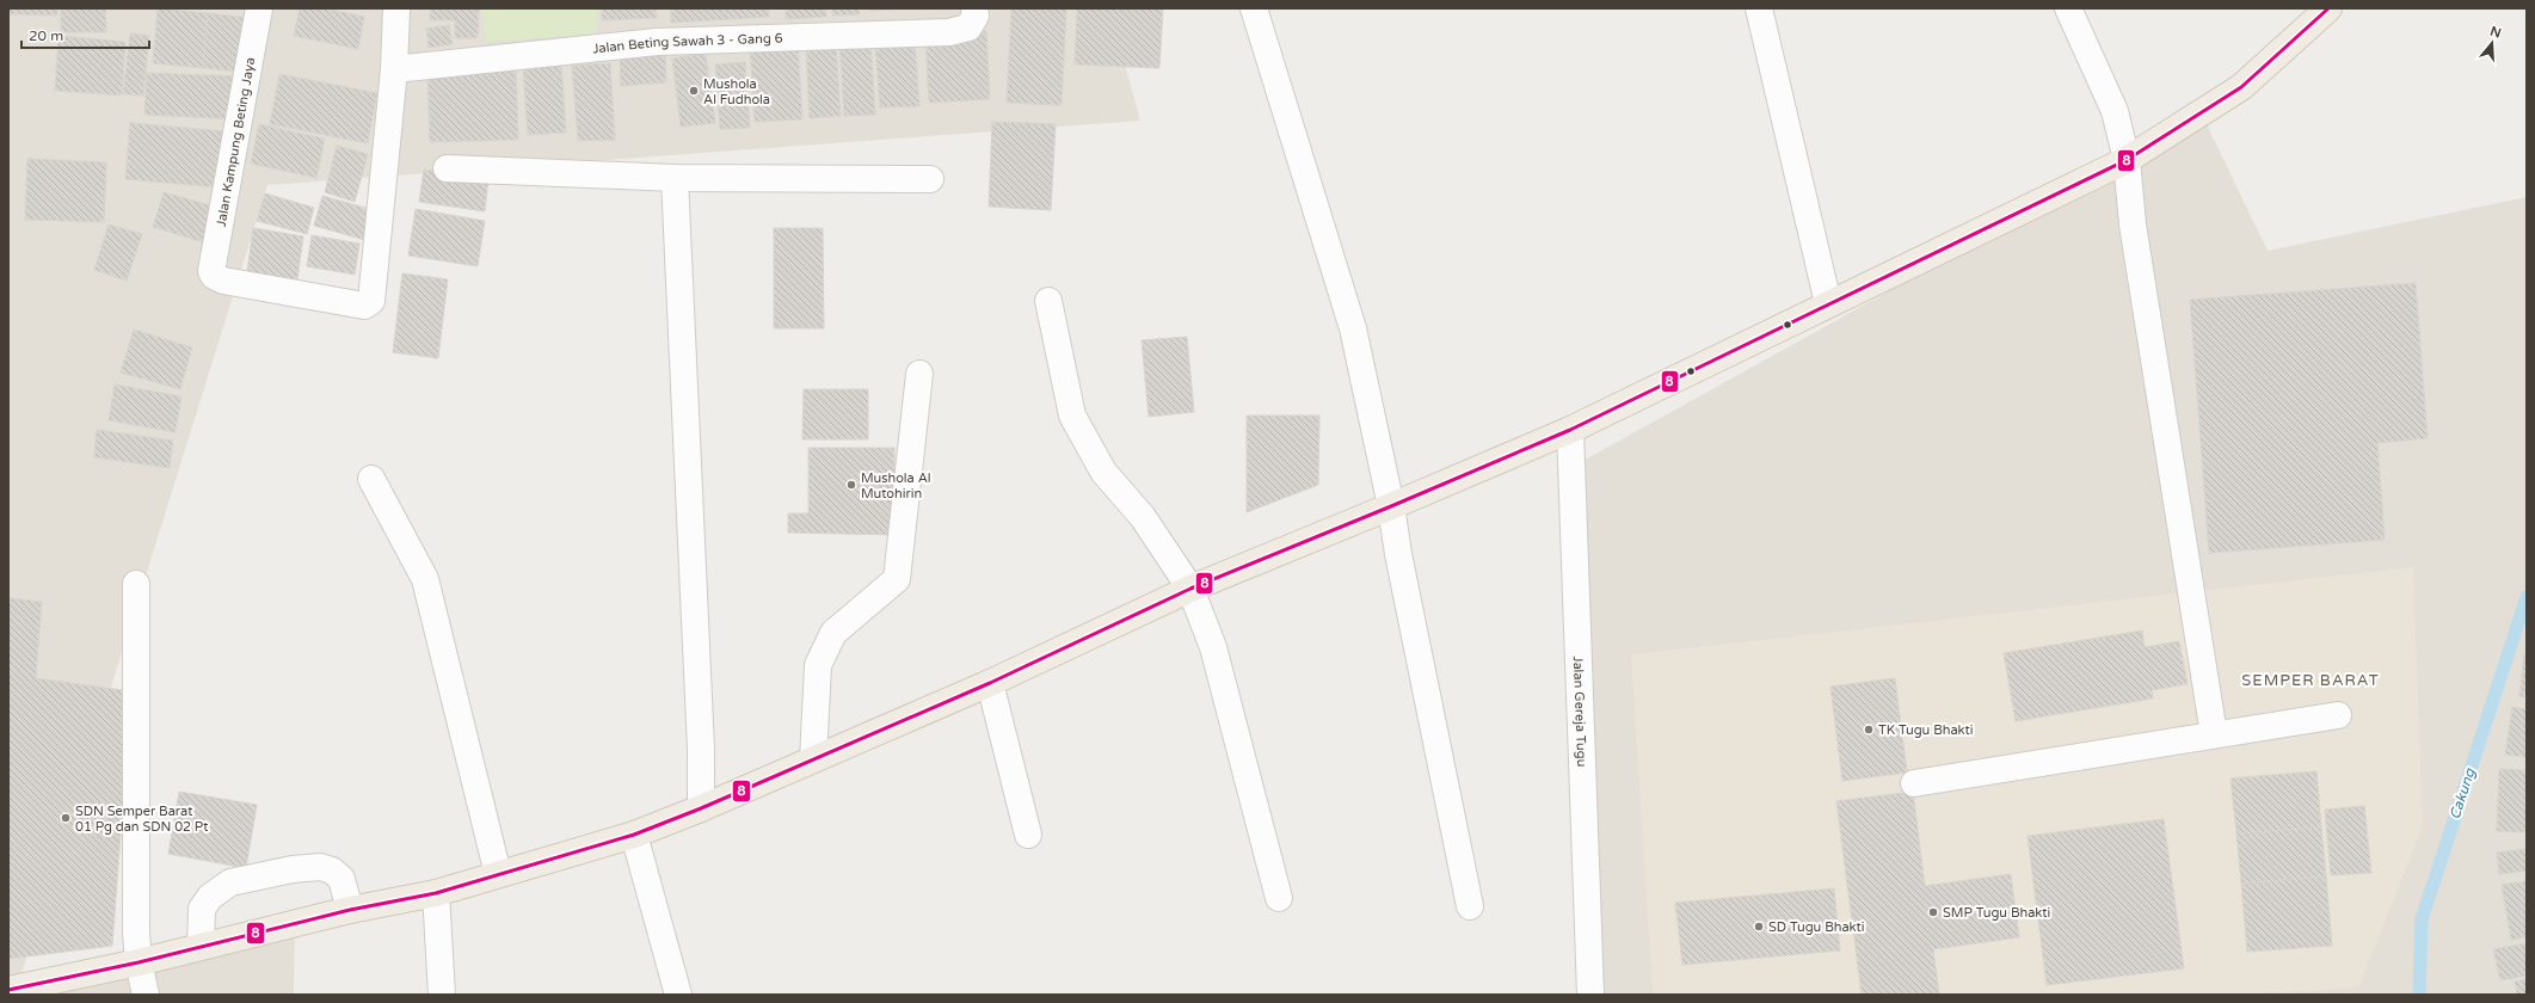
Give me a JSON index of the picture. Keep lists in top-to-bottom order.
{
  "streets": {
    "street": ["Jalan Beting Sawah 3 - Gang 6", "Jalan Kampung Beting Jaya", "Jalan Gereja Tugu"]
  },
  "crossings": [
    ["Jalan Beting Sawah 3 - Gang 6", "Jalan Kampung Beting Jaya"]
  ],
  "districts": ["SEMPER BARAT"],
  "water": ["Cakung"],
  "places": [
    "Mushola Al Fudhola",
    "Mushola Al Mutohirin",
    "TK Tugu Bhakti",
    "SDN Semper Barat 01 Pg dan SDN 02 Pt",
    "SMP Tugu Bhakti",
    "SD Tugu Bhakti"
  ],
  "lines": ["transit line 8"],
  "scale_bar": "20 m",
  "north": "top"
}
